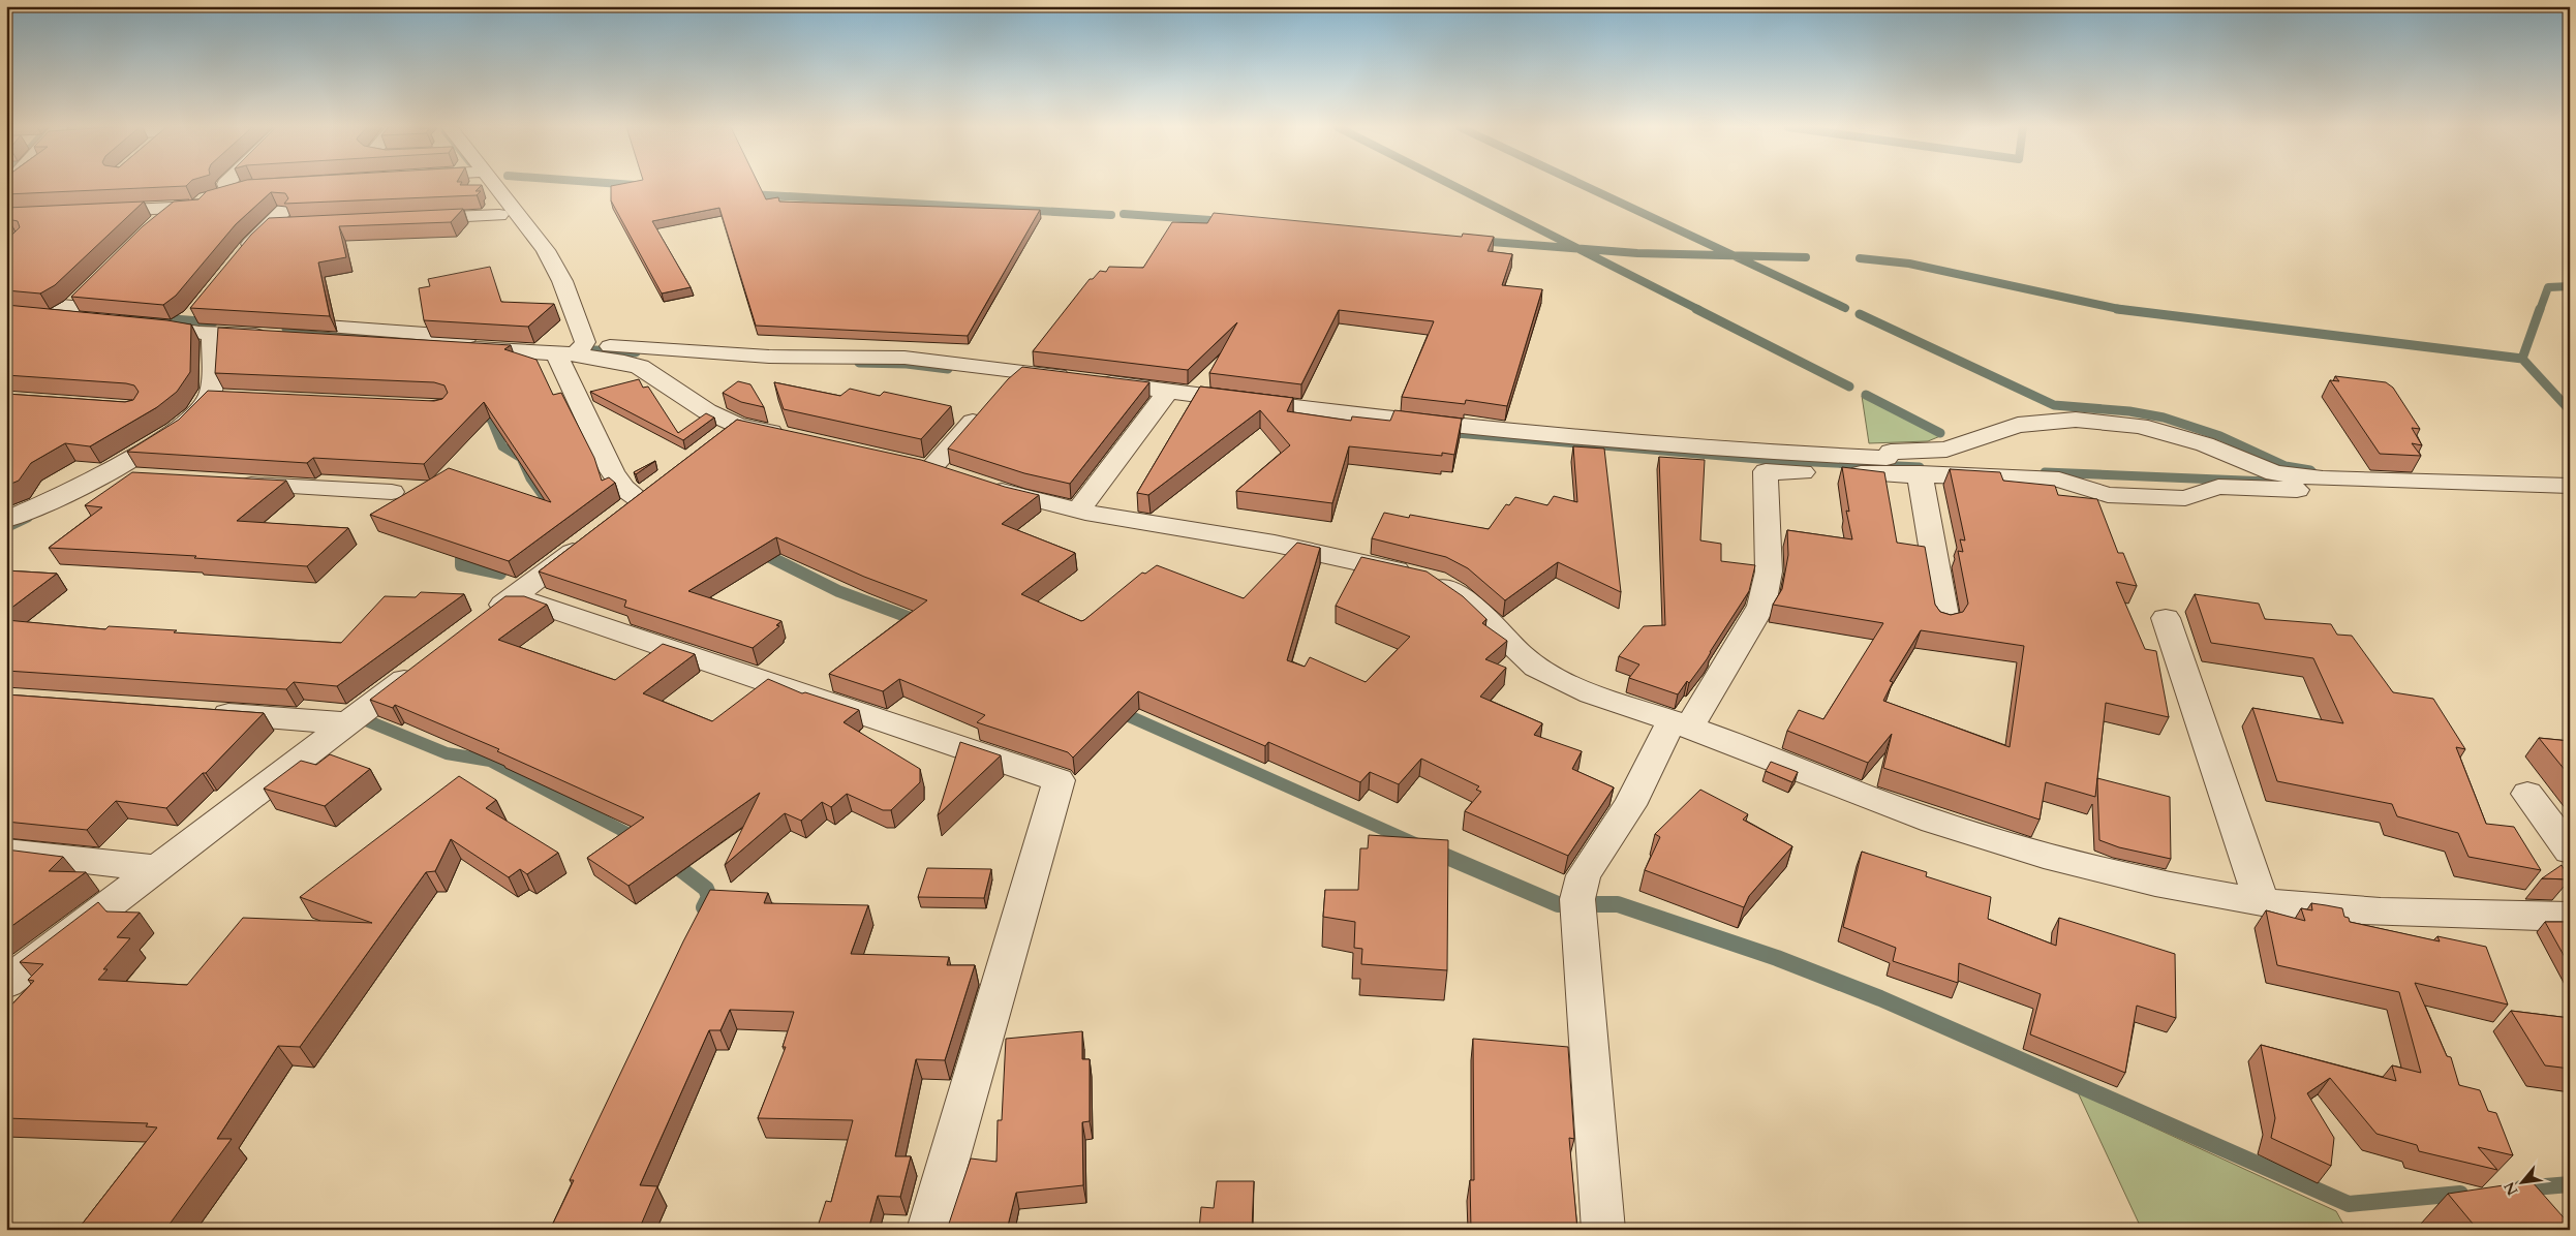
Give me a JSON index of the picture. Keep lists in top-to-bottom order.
{
  "north": "bottom left"
}
